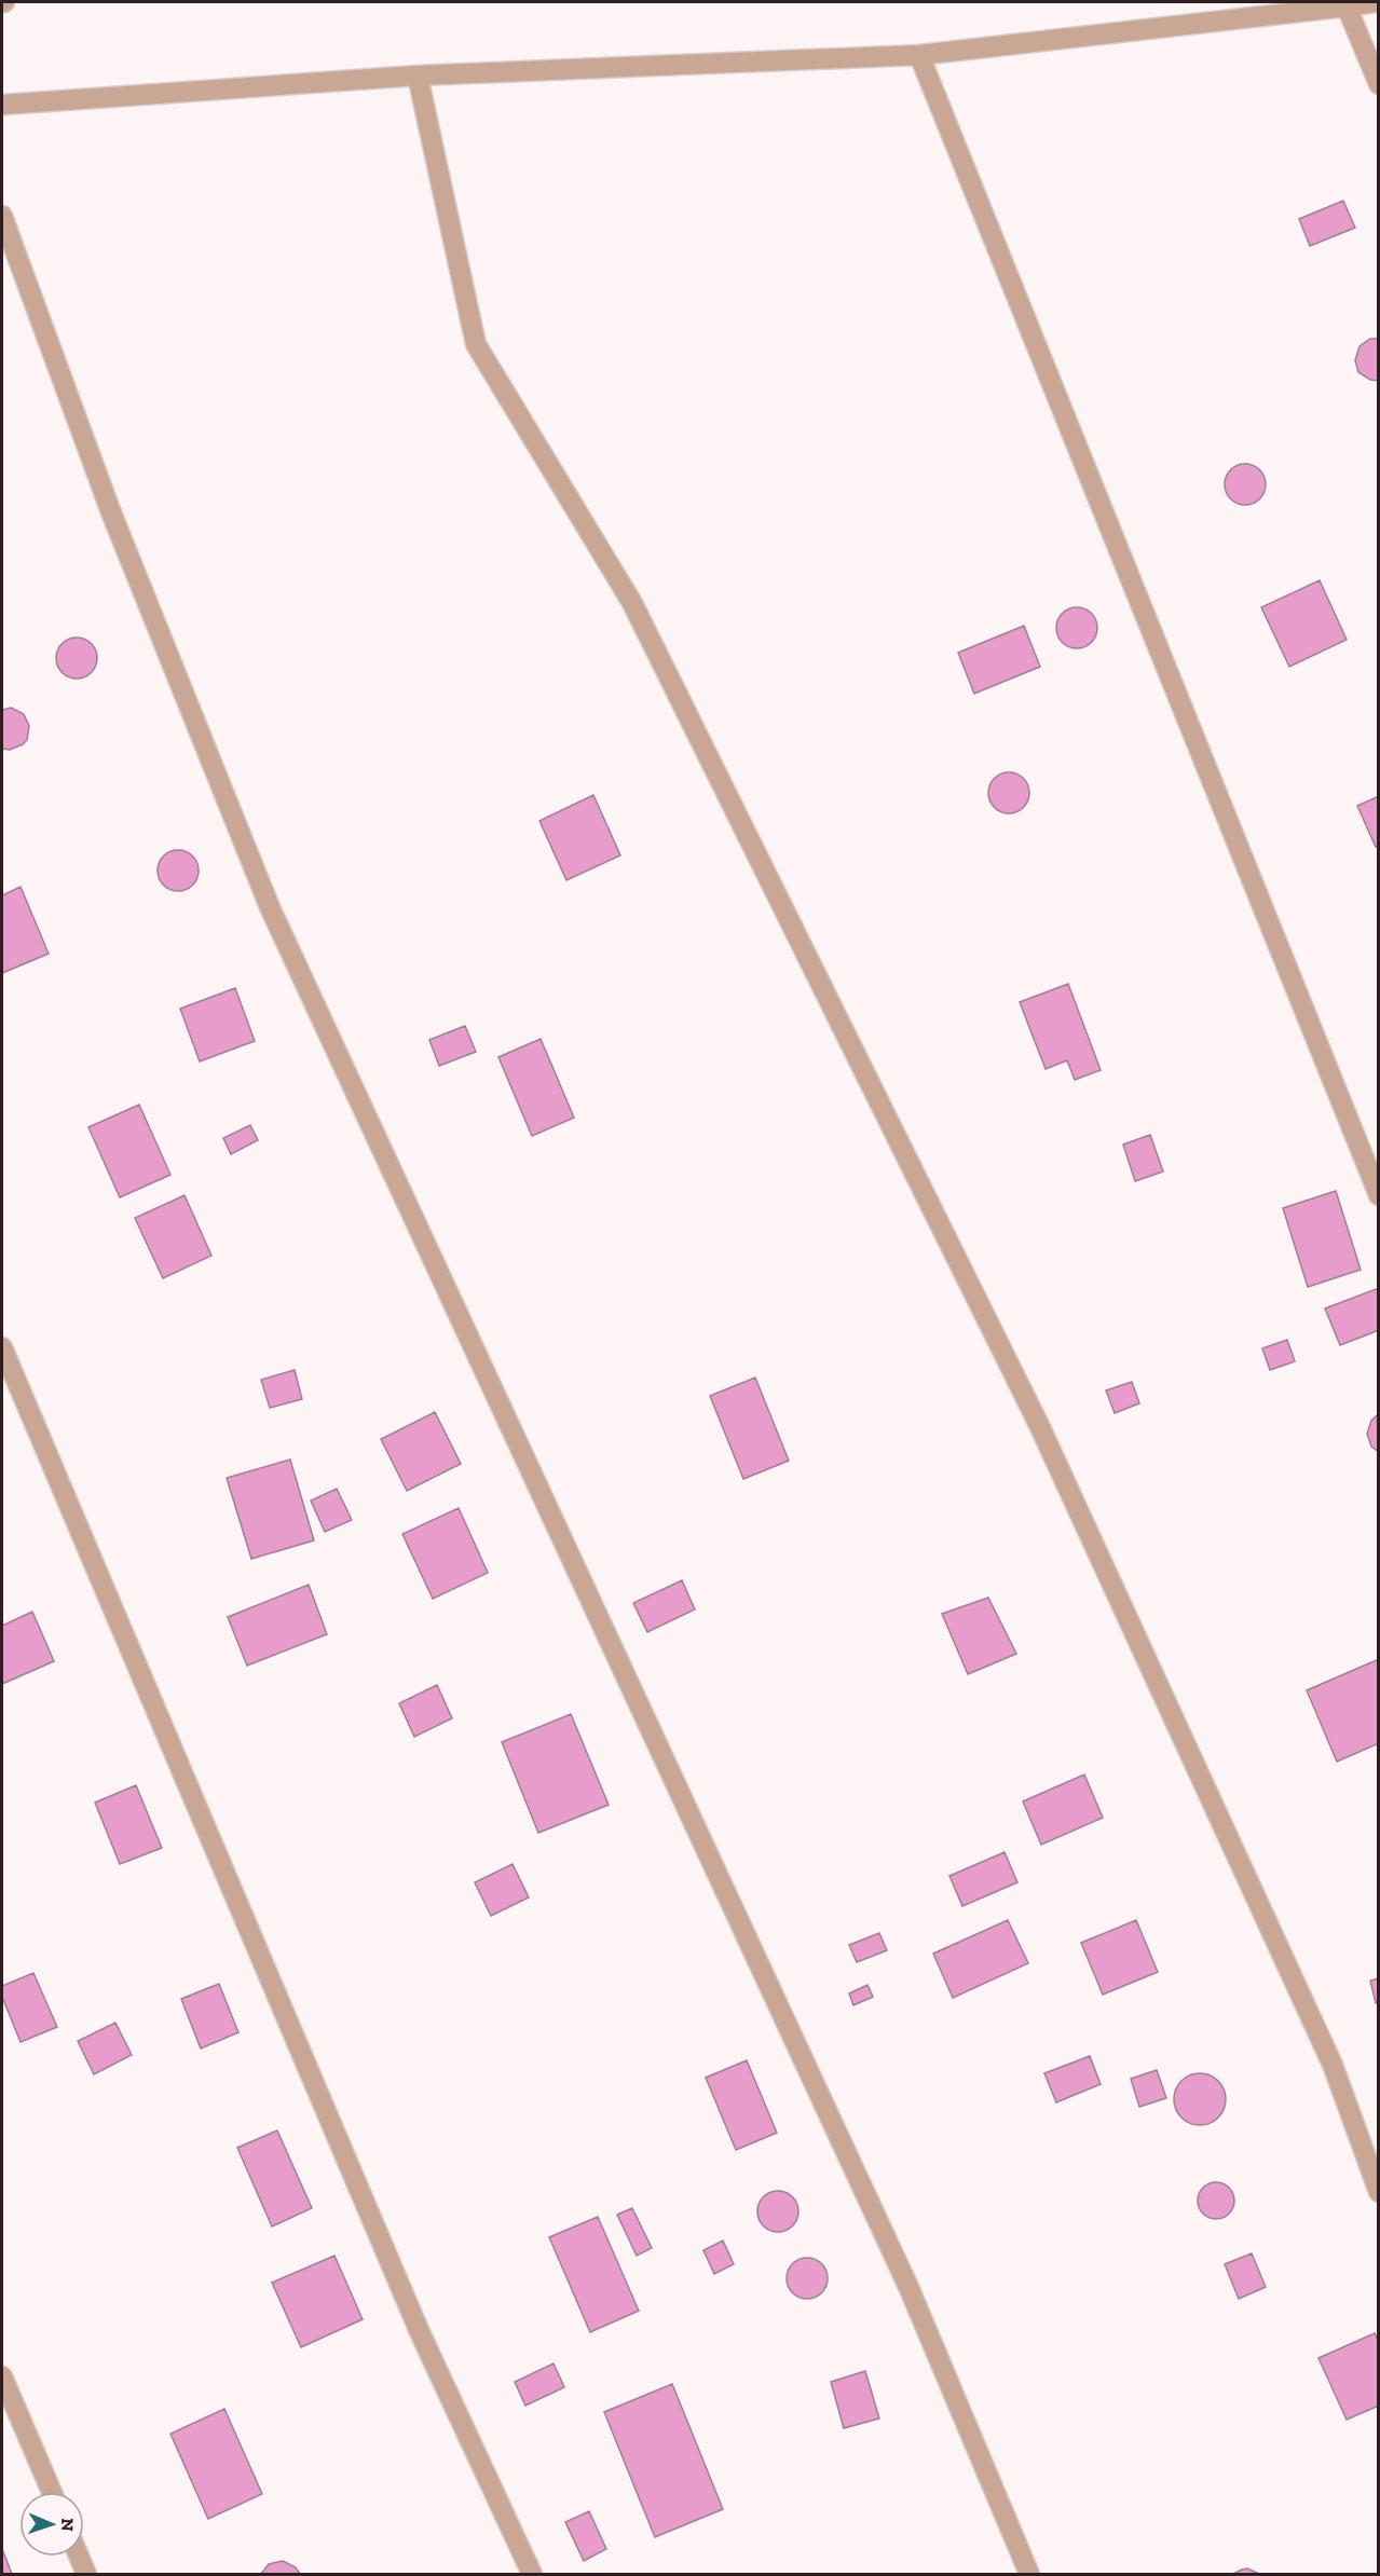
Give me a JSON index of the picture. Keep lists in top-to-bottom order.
{
  "north": "right"
}
